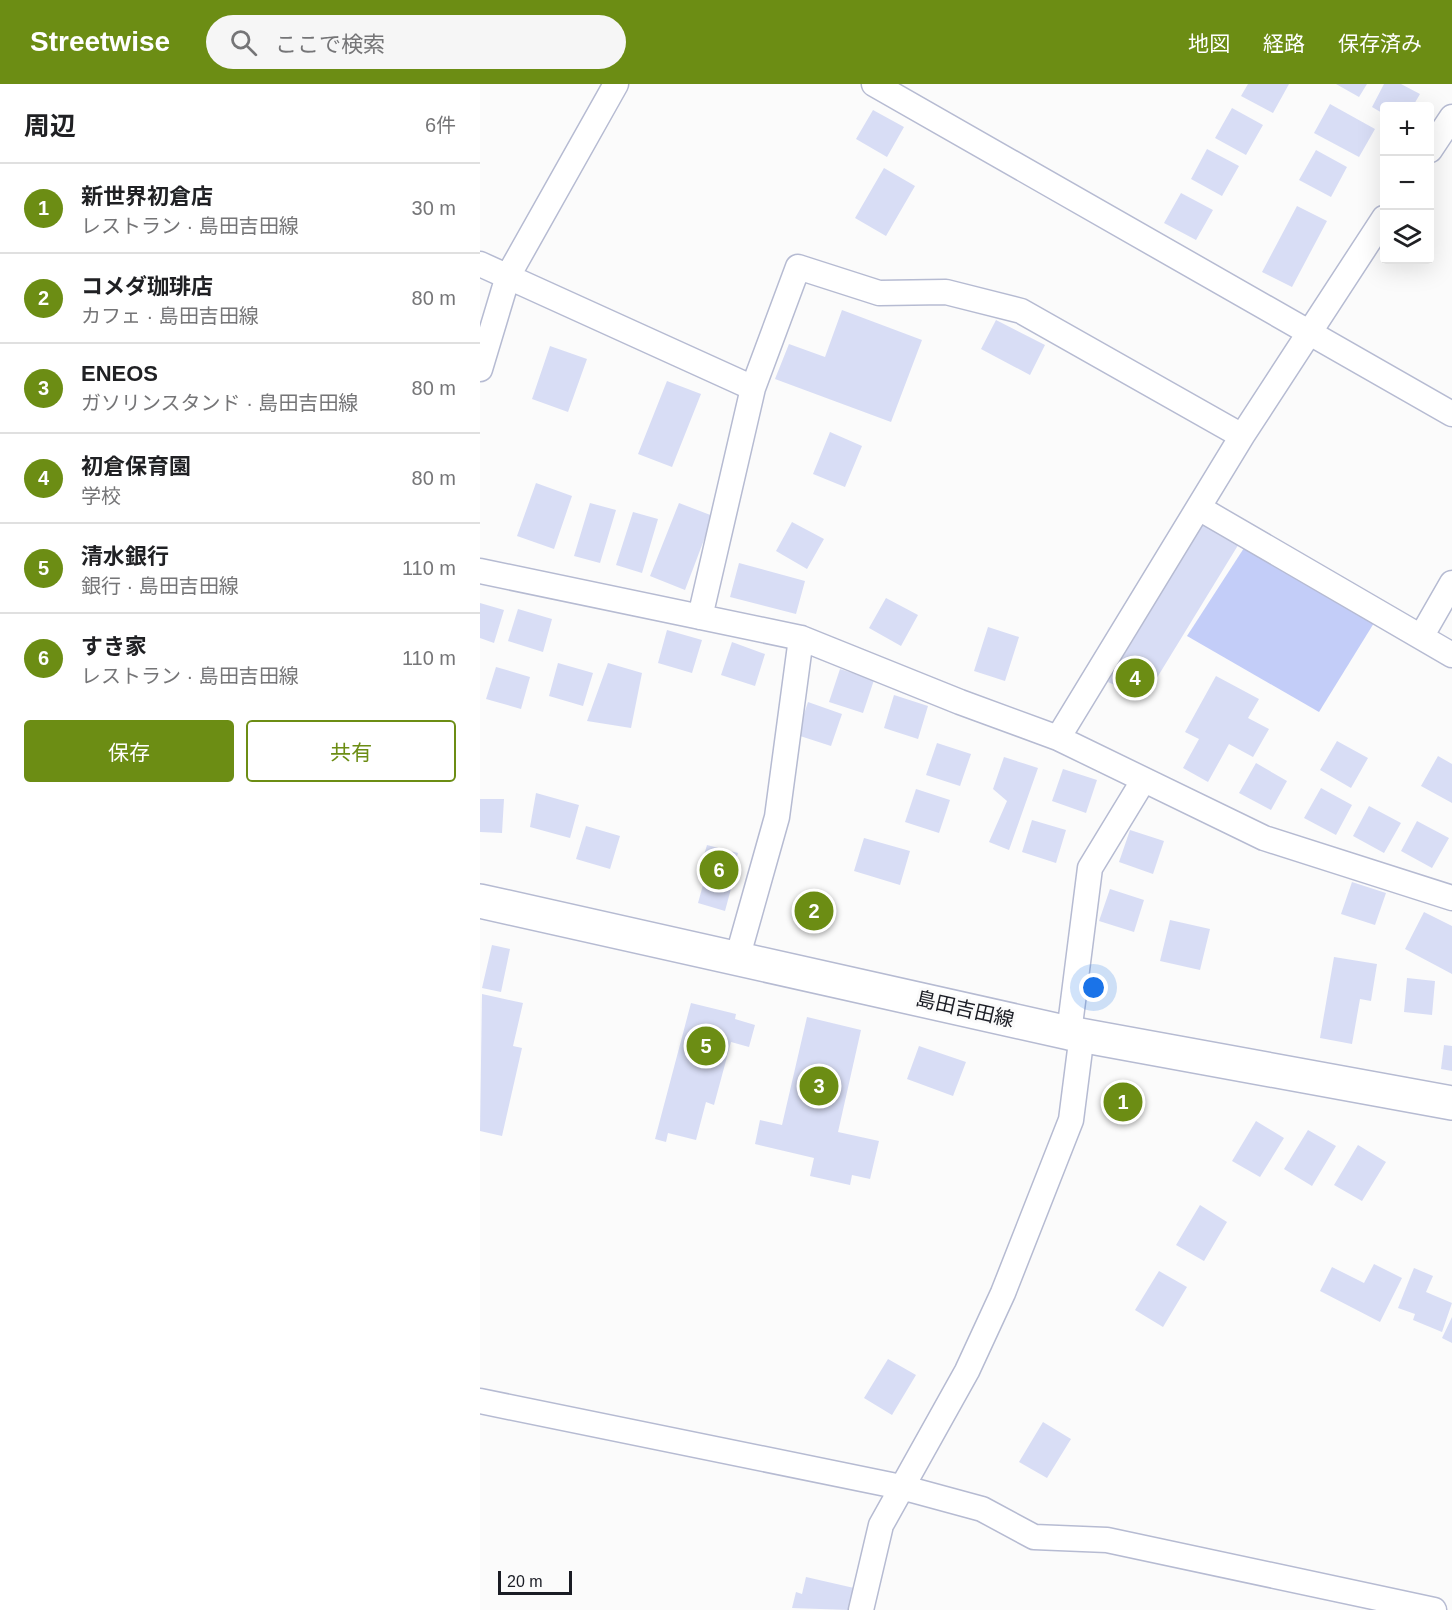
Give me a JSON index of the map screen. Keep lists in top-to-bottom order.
{
  "streets": {
    "main road": ["島田吉田線"]
  },
  "scale_bar": "20 m",
  "page": {
    "header": "Streetwise",
    "search": "ここで検索",
    "nav": ["地図", "経路", "保存済み"],
    "heading": ["周辺", "6件"],
    "map_buttons": ["+", "−"],
    "list": [
      {
        "mark": "1",
        "name": "新世界初倉店",
        "note": "レストラン · 島田吉田線",
        "value": "30 m"
      },
      {
        "mark": "2",
        "name": "コメダ珈琲店",
        "note": "カフェ · 島田吉田線",
        "value": "80 m"
      },
      {
        "mark": "3",
        "name": "ENEOS",
        "note": "ガソリンスタンド · 島田吉田線",
        "value": "80 m"
      },
      {
        "mark": "4",
        "name": "初倉保育園",
        "note": "学校",
        "value": "80 m"
      },
      {
        "mark": "5",
        "name": "清水銀行",
        "note": "銀行 · 島田吉田線",
        "value": "110 m"
      },
      {
        "mark": "6",
        "name": "すき家",
        "note": "レストラン · 島田吉田線",
        "value": "110 m"
      }
    ],
    "pins": [
      "4",
      "6",
      "2",
      "5",
      "3",
      "1"
    ],
    "buttons": ["保存", "共有"],
    "scale": "20 m"
  }
}
